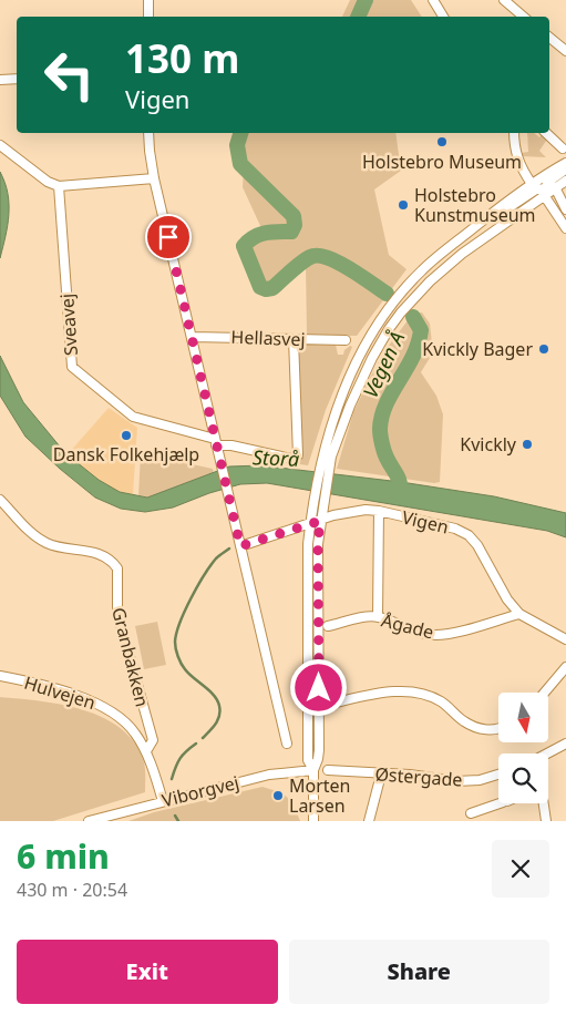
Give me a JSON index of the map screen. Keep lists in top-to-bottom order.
{
  "streets": {
    "street": [
      "Sveavej",
      "Hellasvej",
      "Vigen",
      "Ågade",
      "Granbakken",
      "Hulvejen",
      "Østergade",
      "Viborgvej"
    ]
  },
  "crossings": [
    ["Sveavej", "Hellasvej"],
    ["Vigen", "Ågade"],
    ["Granbakken", "Hulvejen"],
    ["Hulvejen", "Viborgvej"]
  ],
  "water": ["Vegen Å", "Storå"],
  "places": [
    "Holstebro Museum",
    "Holstebro Kunstmuseum",
    "Kvickly Bager",
    "Dansk Folkehjælp",
    "Kvickly",
    "Morten Larsen"
  ],
  "north": "bottom",
  "page": {
    "turn": ["130 m", "Vigen"],
    "heading": ["6 min", "430 m · 20:54"],
    "buttons": ["Exit", "Share"]
  }
}
